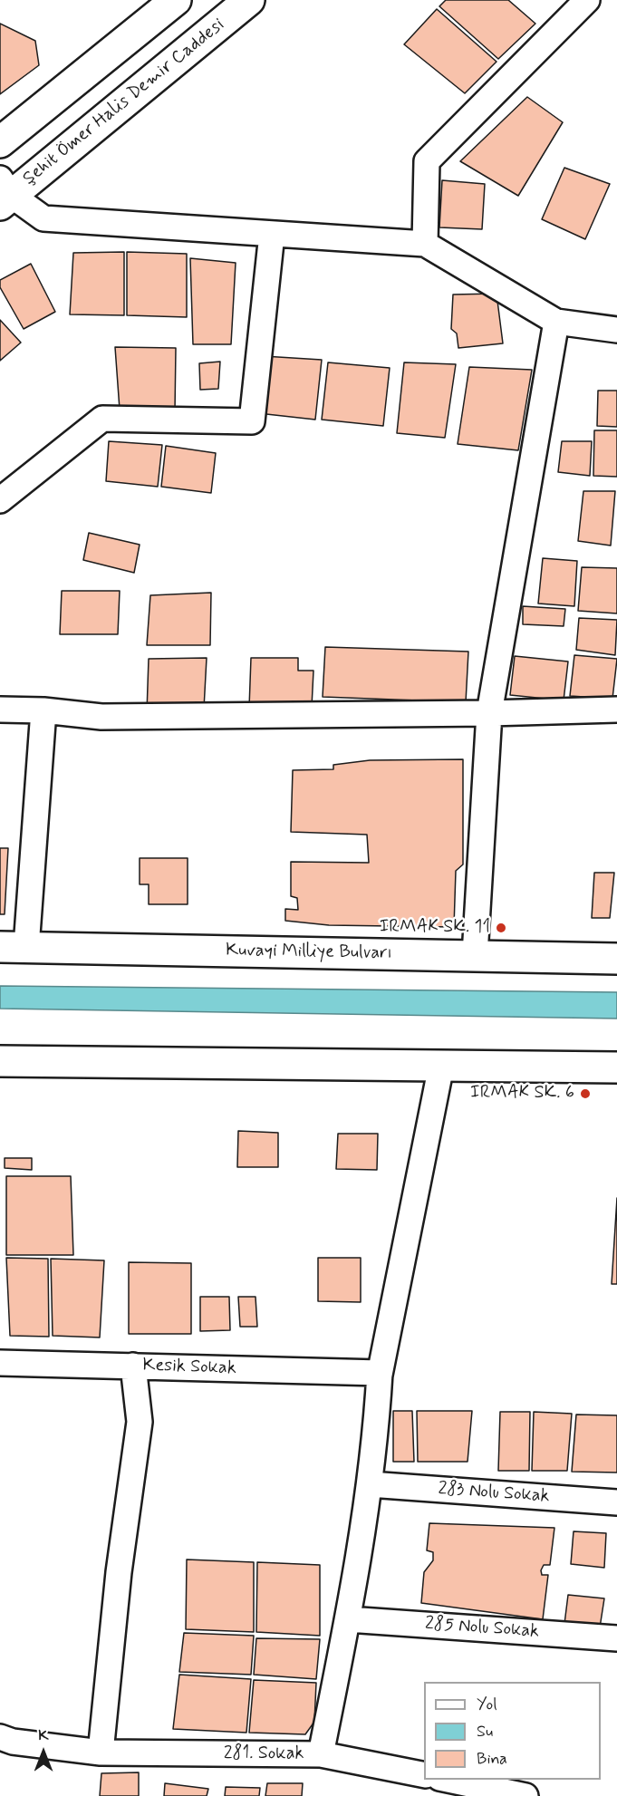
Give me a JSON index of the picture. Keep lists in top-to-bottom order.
{
  "streets": {
    "main road": ["Şehit Ömer Halis Demir Caddesi", "Kuvayi Milliye Bulvarı"],
    "street": [
      "Kesik Sokak",
      "283 Nolu Sokak",
      "285 Nolu Sokak",
      "281. Sokak"
    ]
  },
  "places": ["IRMAK SK. 11", "IRMAK SK. 6"],
  "legend": ["Yol", "Su", "Bina"],
  "north": "top"
}
